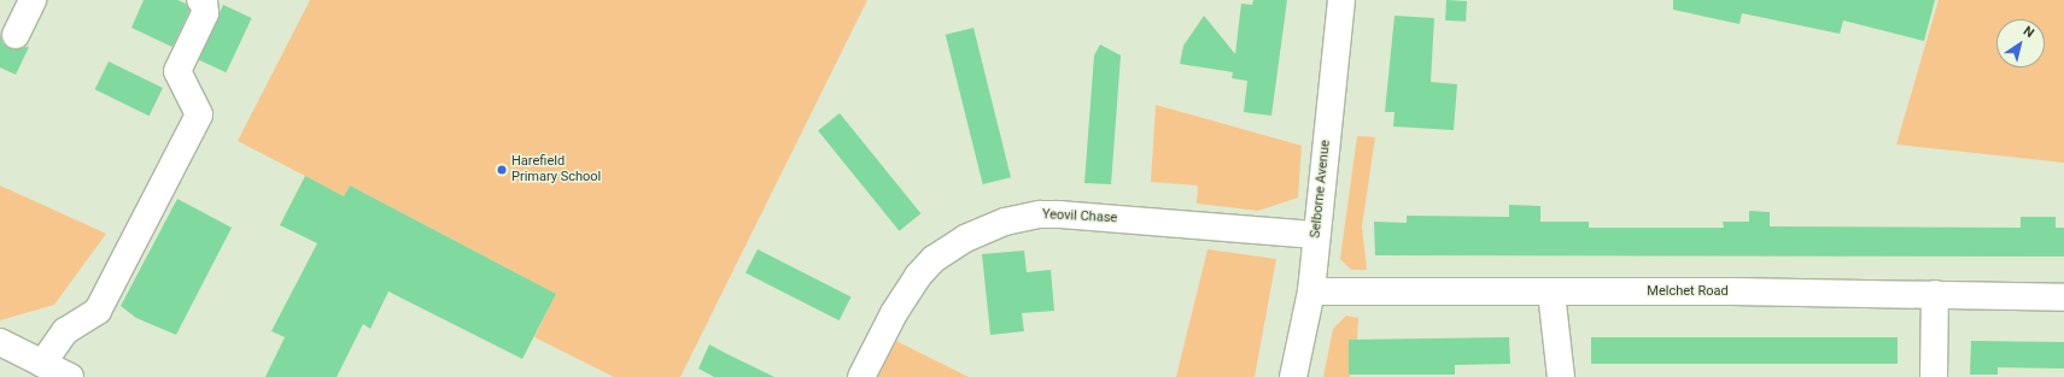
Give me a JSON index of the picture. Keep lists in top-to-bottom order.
{
  "streets": {
    "street": ["Selborne Avenue", "Yeovil Chase", "Melchet Road"]
  },
  "crossings": [
    ["Selborne Avenue", "Yeovil Chase"],
    ["Selborne Avenue", "Melchet Road"]
  ],
  "places": ["Harefield Primary School"],
  "north": "top right"
}
